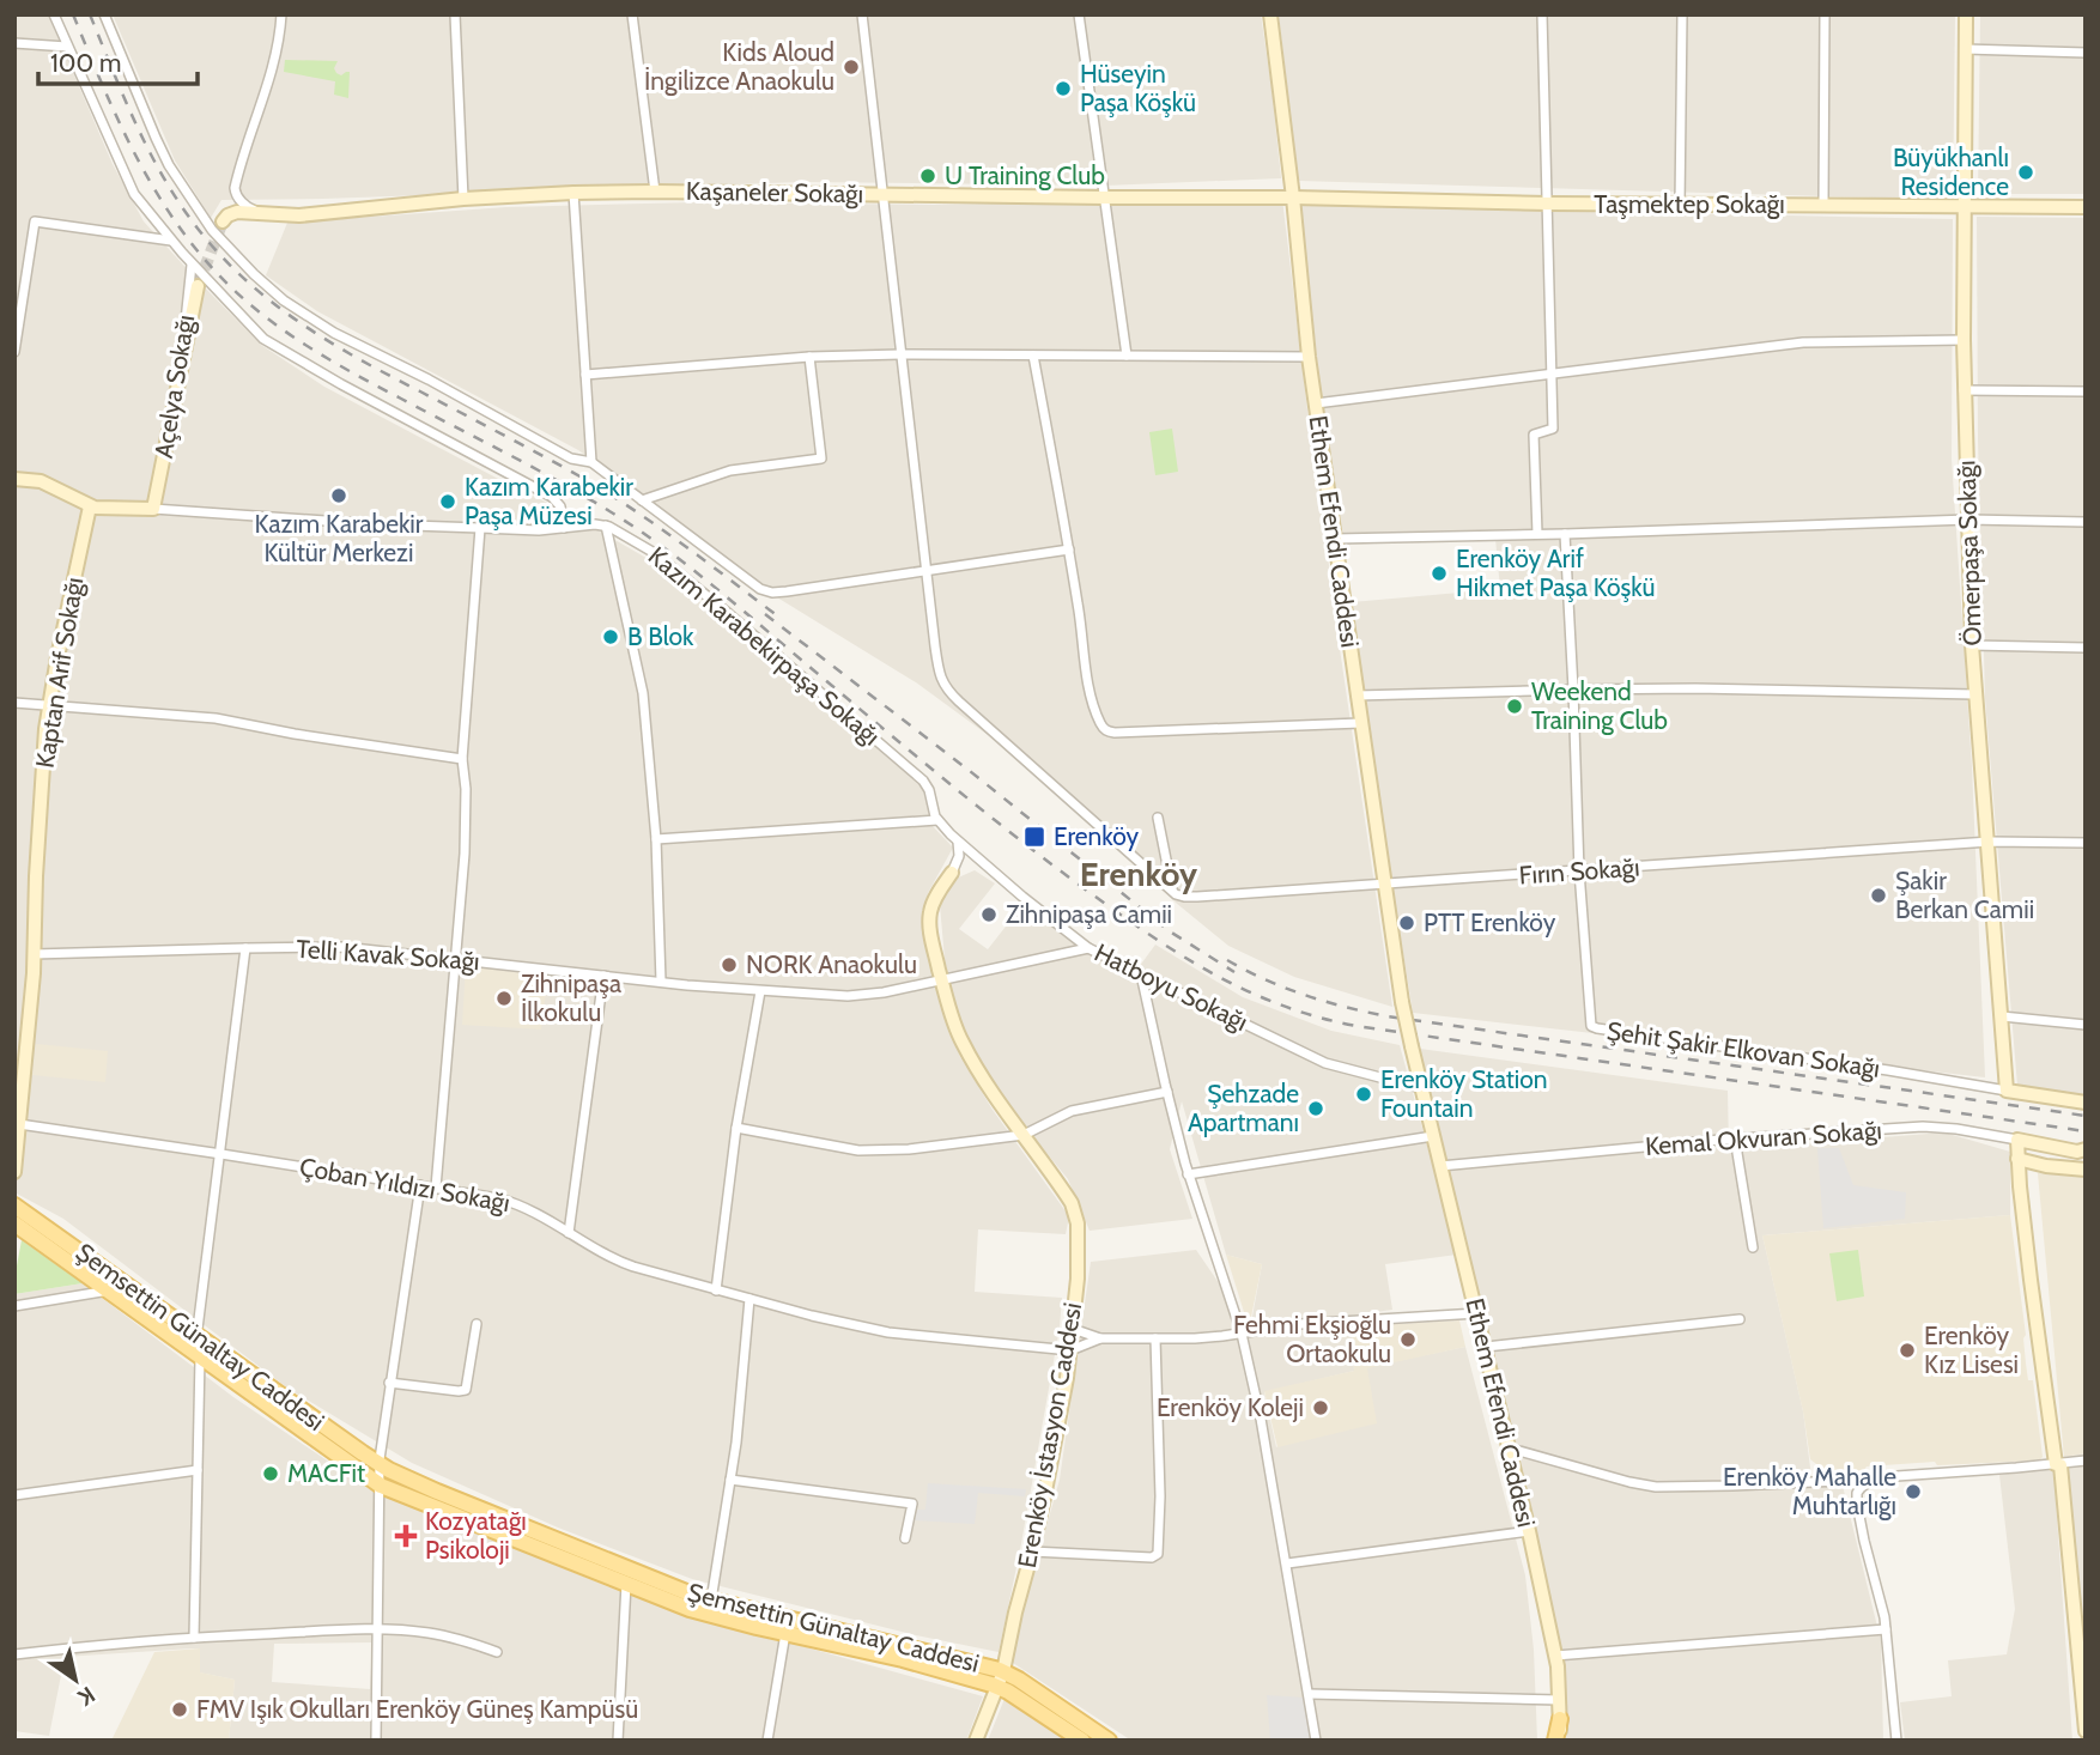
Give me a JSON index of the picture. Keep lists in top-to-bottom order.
{
  "streets": {
    "main road": ["Şemsettin Günaltay Caddesi"],
    "street": [
      "Kaşaneler Sokağı",
      "Taşmektep Sokağı",
      "Açelya Sokağı",
      "Ethem Efendi Caddesi",
      "Ömerpaşa Sokağı",
      "Kazım Karabekirpaşa Sokağı",
      "Kaptan Arif Sokağı",
      "Fırın Sokağı",
      "Telli Kavak Sokağı",
      "Hatboyu Sokağı",
      "Şehit Şakir Elkovan Sokağı",
      "Kemal Okvuran Sokağı",
      "Çoban Yıldızı Sokağı",
      "Erenköy İstasyon Caddesi"
    ]
  },
  "crossings": [
    ["Kaşaneler Sokağı", "Taşmektep Sokağı"],
    ["Kaşaneler Sokağı", "Ethem Efendi Caddesi"],
    ["Taşmektep Sokağı", "Ethem Efendi Caddesi"],
    ["Taşmektep Sokağı", "Ömerpaşa Sokağı"],
    ["Ethem Efendi Caddesi", "Fırın Sokağı"],
    ["Ethem Efendi Caddesi", "Hatboyu Sokağı"],
    ["Ethem Efendi Caddesi", "Kemal Okvuran Sokağı"],
    ["Ömerpaşa Sokağı", "Fırın Sokağı"],
    ["Ömerpaşa Sokağı", "Şehit Şakir Elkovan Sokağı"],
    ["Kazım Karabekirpaşa Sokağı", "Hatboyu Sokağı"],
    ["Kaptan Arif Sokağı", "Telli Kavak Sokağı"],
    ["Kaptan Arif Sokağı", "Çoban Yıldızı Sokağı"],
    ["Fırın Sokağı", "Şehit Şakir Elkovan Sokağı"],
    ["Telli Kavak Sokağı", "Hatboyu Sokağı"],
    ["Telli Kavak Sokağı", "Erenköy İstasyon Caddesi"],
    ["Çoban Yıldızı Sokağı", "Erenköy İstasyon Caddesi"],
    ["Şemsettin Günaltay Caddesi", "Erenköy İstasyon Caddesi"]
  ],
  "districts": ["Erenköy"],
  "places": {
    "other": [
      "Kids Aloud İngilizce Anaokulu",
      "Hüseyin Paşa Köşkü",
      "Büyükhanlı Residence",
      "U Training Club",
      "Kazım Karabekir Kültür Merkezi",
      "Kazım Karabekir Paşa Müzesi",
      "Erenköy Arif Hikmet Paşa Köşkü",
      "B Blok",
      "Weekend Training Club",
      "Şakir Berkan Camii",
      "Zihnipaşa Camii",
      "PTT Erenköy",
      "NORK Anaokulu",
      "Zihnipaşa İlkokulu",
      "Erenköy Station Fountain",
      "Şehzade Apartmanı",
      "Fehmi Ekşioğlu Ortaokulu",
      "Erenköy Kız Lisesi",
      "Erenköy Koleji",
      "MACFit",
      "Erenköy Mahalle Muhtarlığı",
      "FMV Işık Okulları Erenköy Güneş Kampüsü"
    ],
    "transit": ["Erenköy"],
    "health": ["Kozyatağı Psikoloji"]
  },
  "scale_bar": "100 m",
  "north": "bottom right"
}
